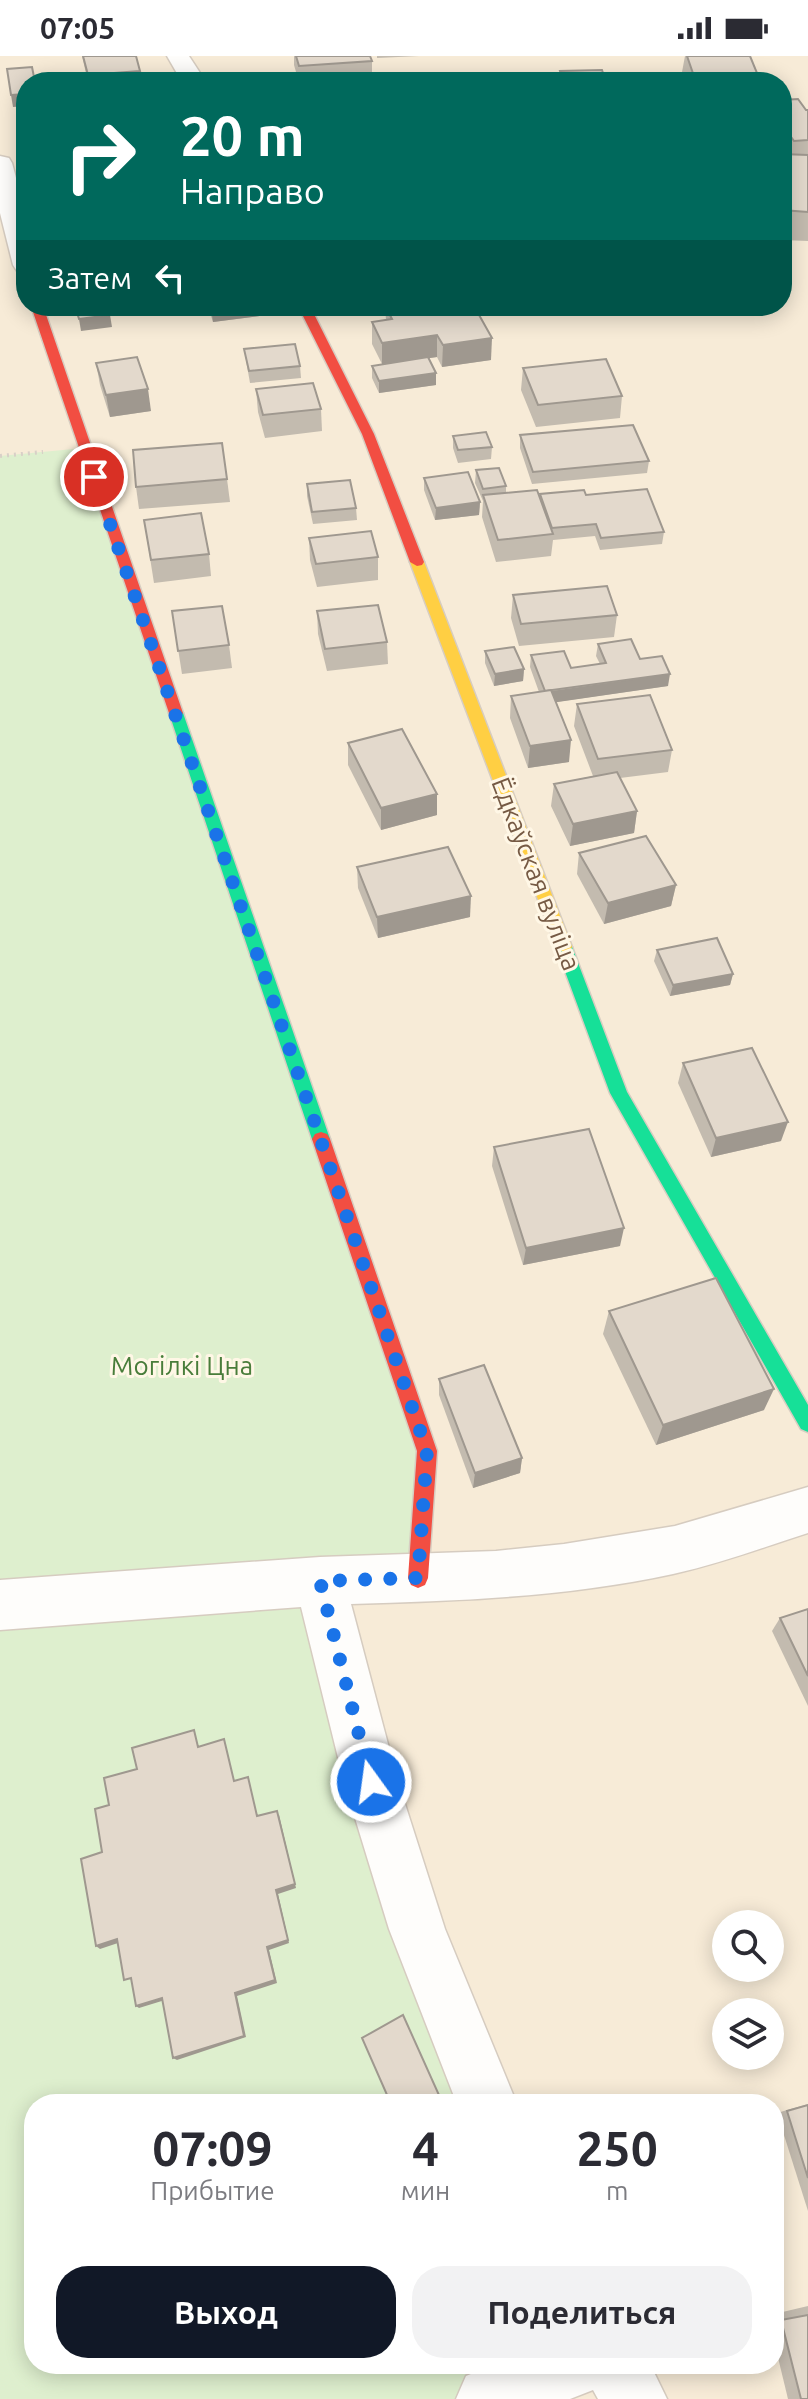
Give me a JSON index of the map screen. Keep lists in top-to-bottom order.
{
  "streets": {
    "street": ["Ёдкаўская вуліца"]
  },
  "parks": ["Могілкі Цна"],
  "page": {
    "status": "07:05",
    "turn": ["20 m", "Направо"],
    "then": "Затем",
    "eta": [
      "07:09",
      "Прибытие",
      "4",
      "мин",
      "250",
      "m"
    ],
    "buttons": ["Выход", "Поделиться"]
  }
}
